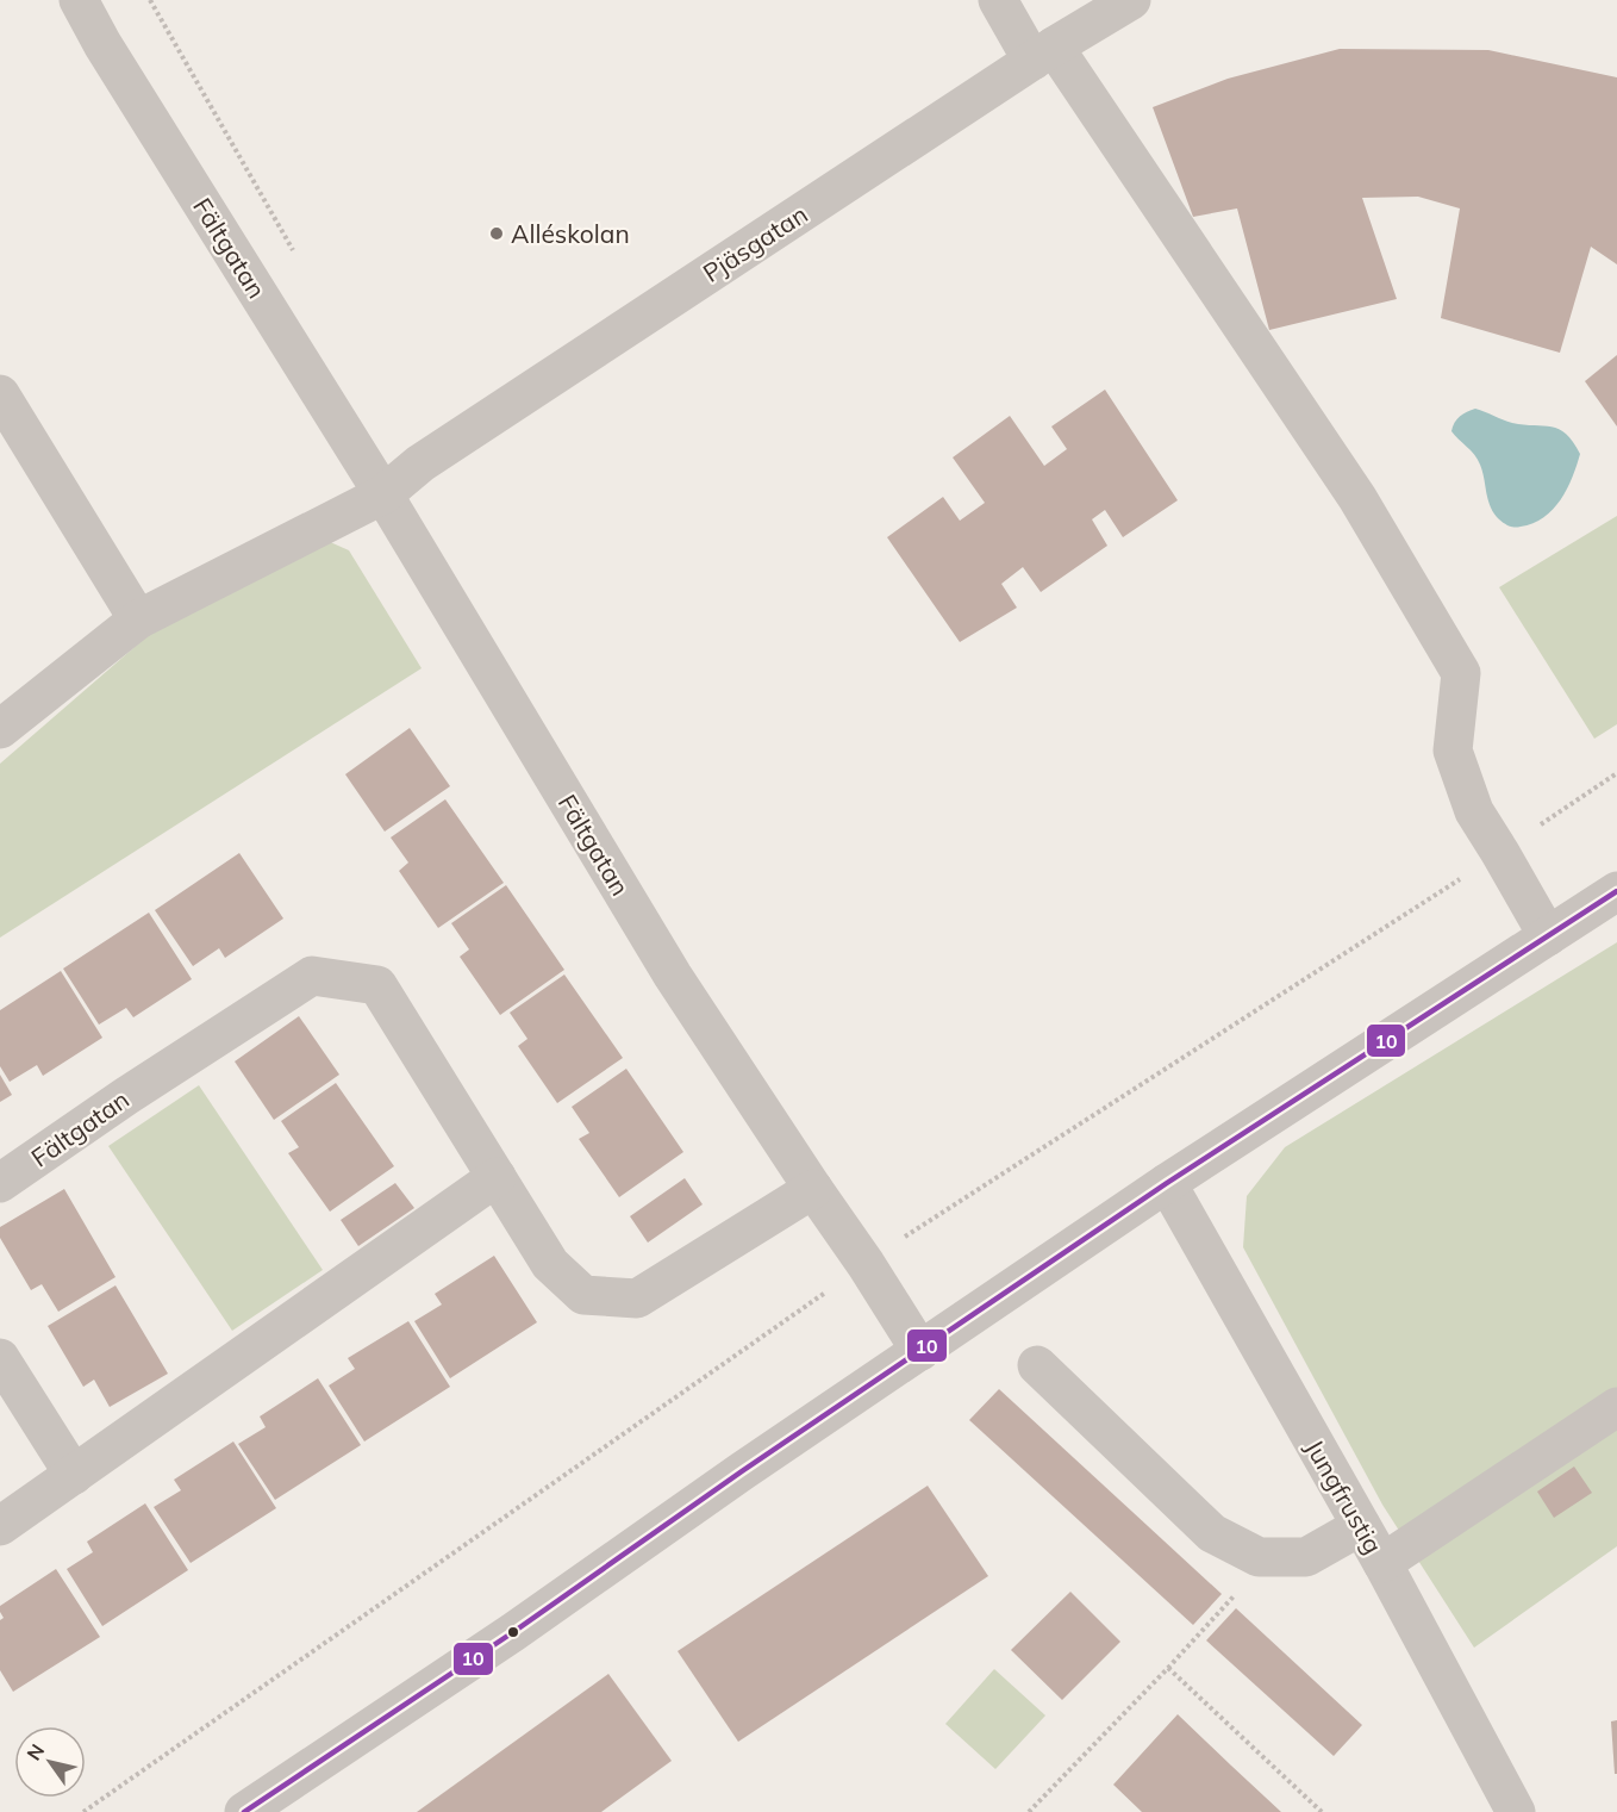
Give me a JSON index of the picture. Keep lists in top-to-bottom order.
{
  "streets": {
    "street": ["Pjäsgatan", "Fältgatan", "Jungfrustig"]
  },
  "crossings": [
    ["Pjäsgatan", "Fältgatan"]
  ],
  "places": ["Alléskolan"],
  "lines": ["transit line 10"],
  "north": "top left"
}
